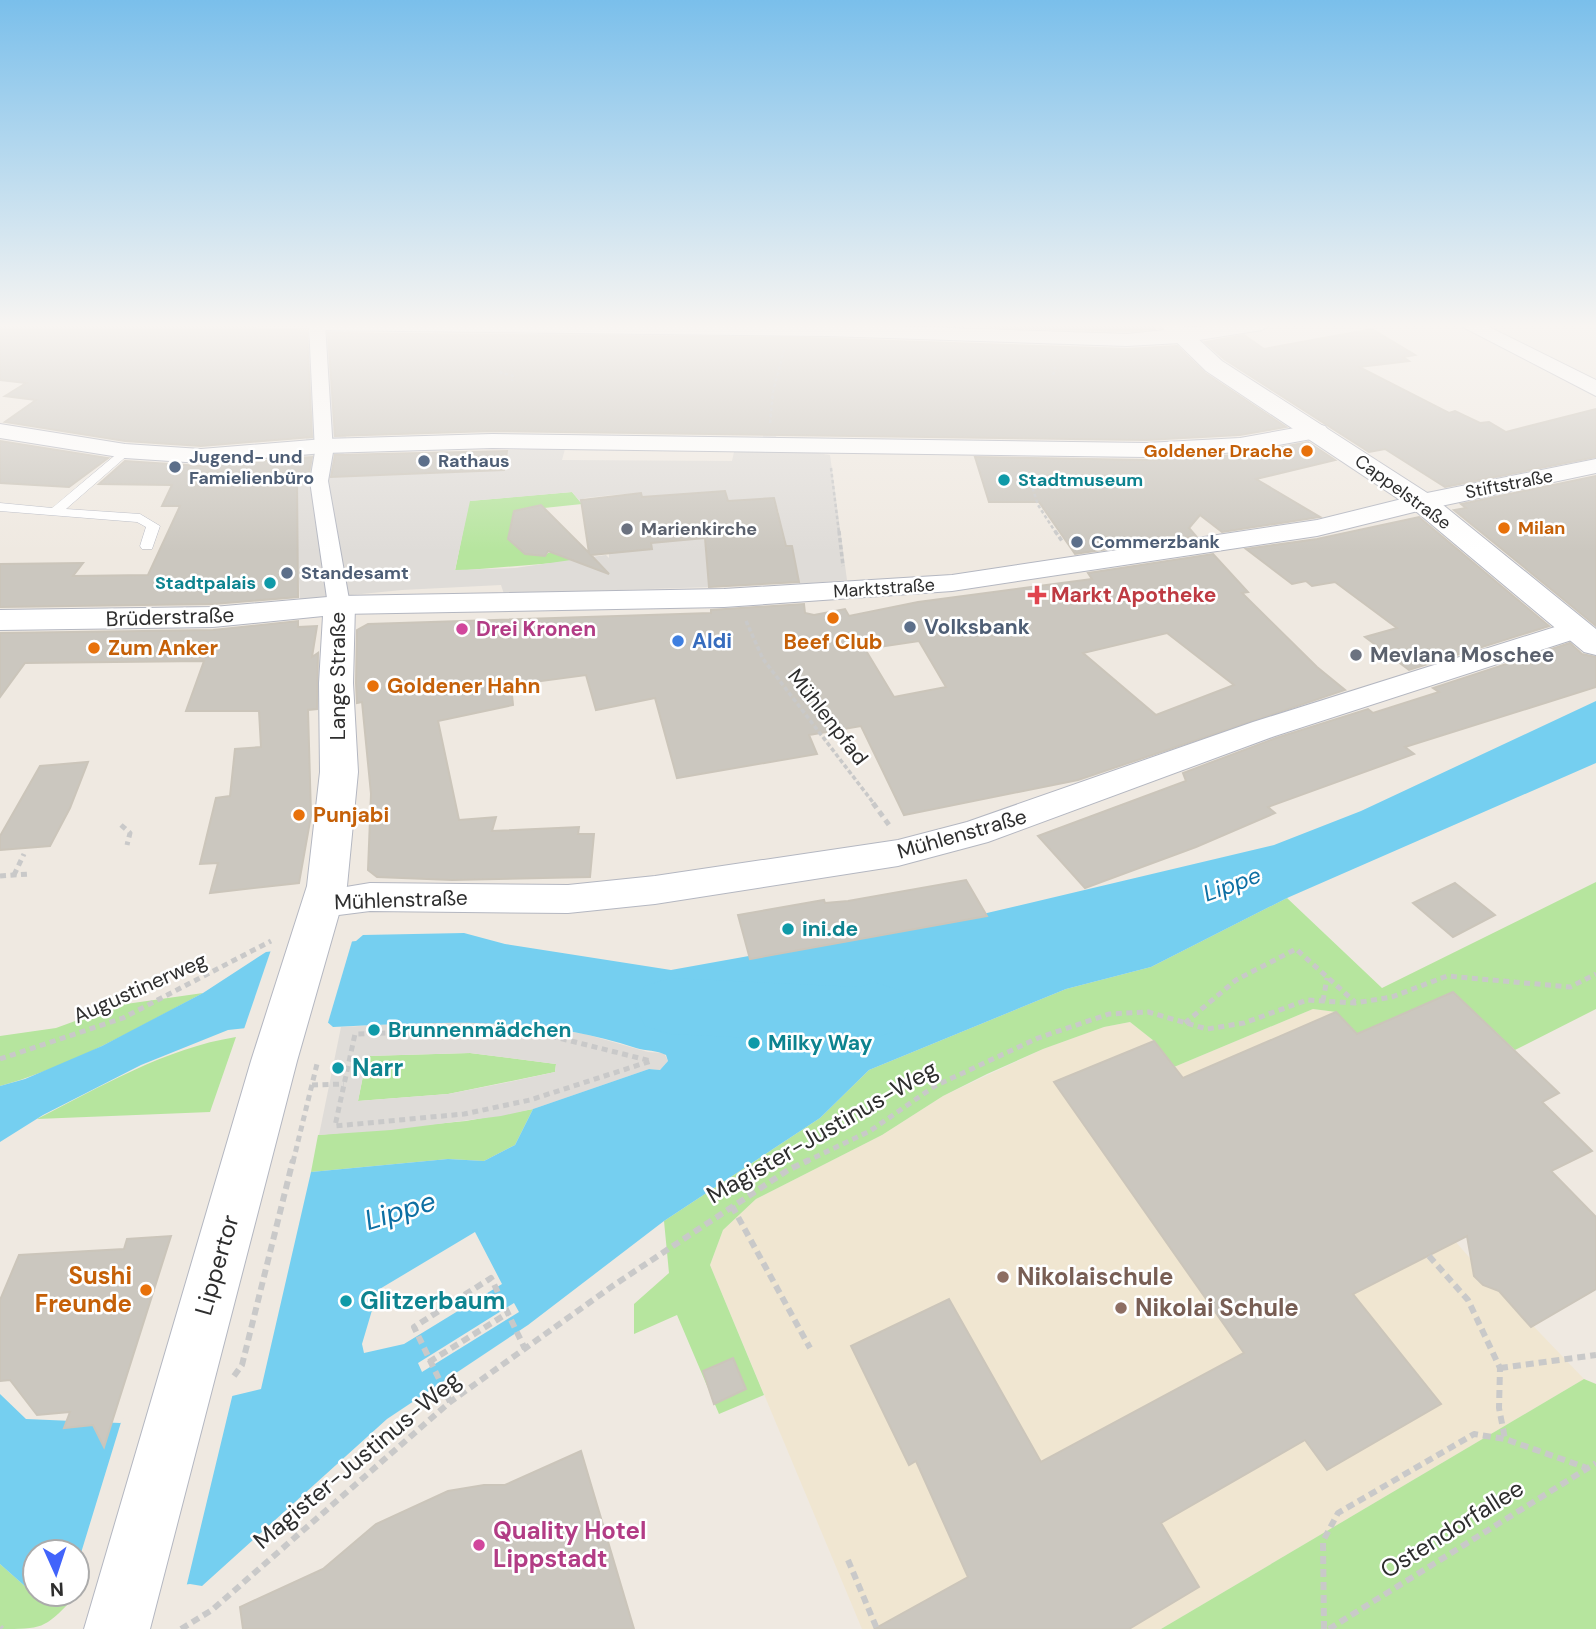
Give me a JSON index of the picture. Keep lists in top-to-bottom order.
{
  "streets": {
    "street": [
      "Stiftstraße",
      "Cappelstraße",
      "Marktstraße",
      "Brüderstraße",
      "Lange Straße",
      "Mühlenstraße",
      "Lippertor"
    ],
    "path": [
      "Mühlenpfad",
      "Augustinerweg",
      "Magister-Justinus-Weg",
      "Ostendorfallee"
    ]
  },
  "crossings": [
    ["Stiftstraße", "Cappelstraße"],
    ["Stiftstraße", "Marktstraße"],
    ["Cappelstraße", "Marktstraße"],
    ["Cappelstraße", "Mühlenstraße"],
    ["Marktstraße", "Brüderstraße"],
    ["Marktstraße", "Lange Straße"],
    ["Marktstraße", "Mühlenpfad"],
    ["Brüderstraße", "Lange Straße"],
    ["Lange Straße", "Mühlenstraße"],
    ["Lange Straße", "Augustinerweg"],
    ["Lange Straße", "Lippertor"],
    ["Mühlenpfad", "Mühlenstraße"],
    ["Mühlenstraße", "Augustinerweg"],
    ["Mühlenstraße", "Lippertor"],
    ["Augustinerweg", "Lippertor"]
  ],
  "water": ["Lippe"],
  "places": {
    "other": [
      "Goldener Drache",
      "Rathaus",
      "Jugend- und Famielienbüro",
      "Stadtmuseum",
      "Milan",
      "Marienkirche",
      "Commerzbank",
      "Standesamt",
      "Stadtpalais",
      "Beef Club",
      "Volksbank",
      "Drei Kronen",
      "Aldi",
      "Zum Anker",
      "Mevlana Moschee",
      "Goldener Hahn",
      "Punjabi",
      "ini.de",
      "Brunnenmädchen",
      "Milky Way",
      "Narr",
      "Nikolaischule",
      "Sushi Freunde",
      "Glitzerbaum",
      "Nikolai Schule",
      "Quality Hotel Lippstadt"
    ],
    "health": ["Markt Apotheke"]
  },
  "north": "bottom"
}
